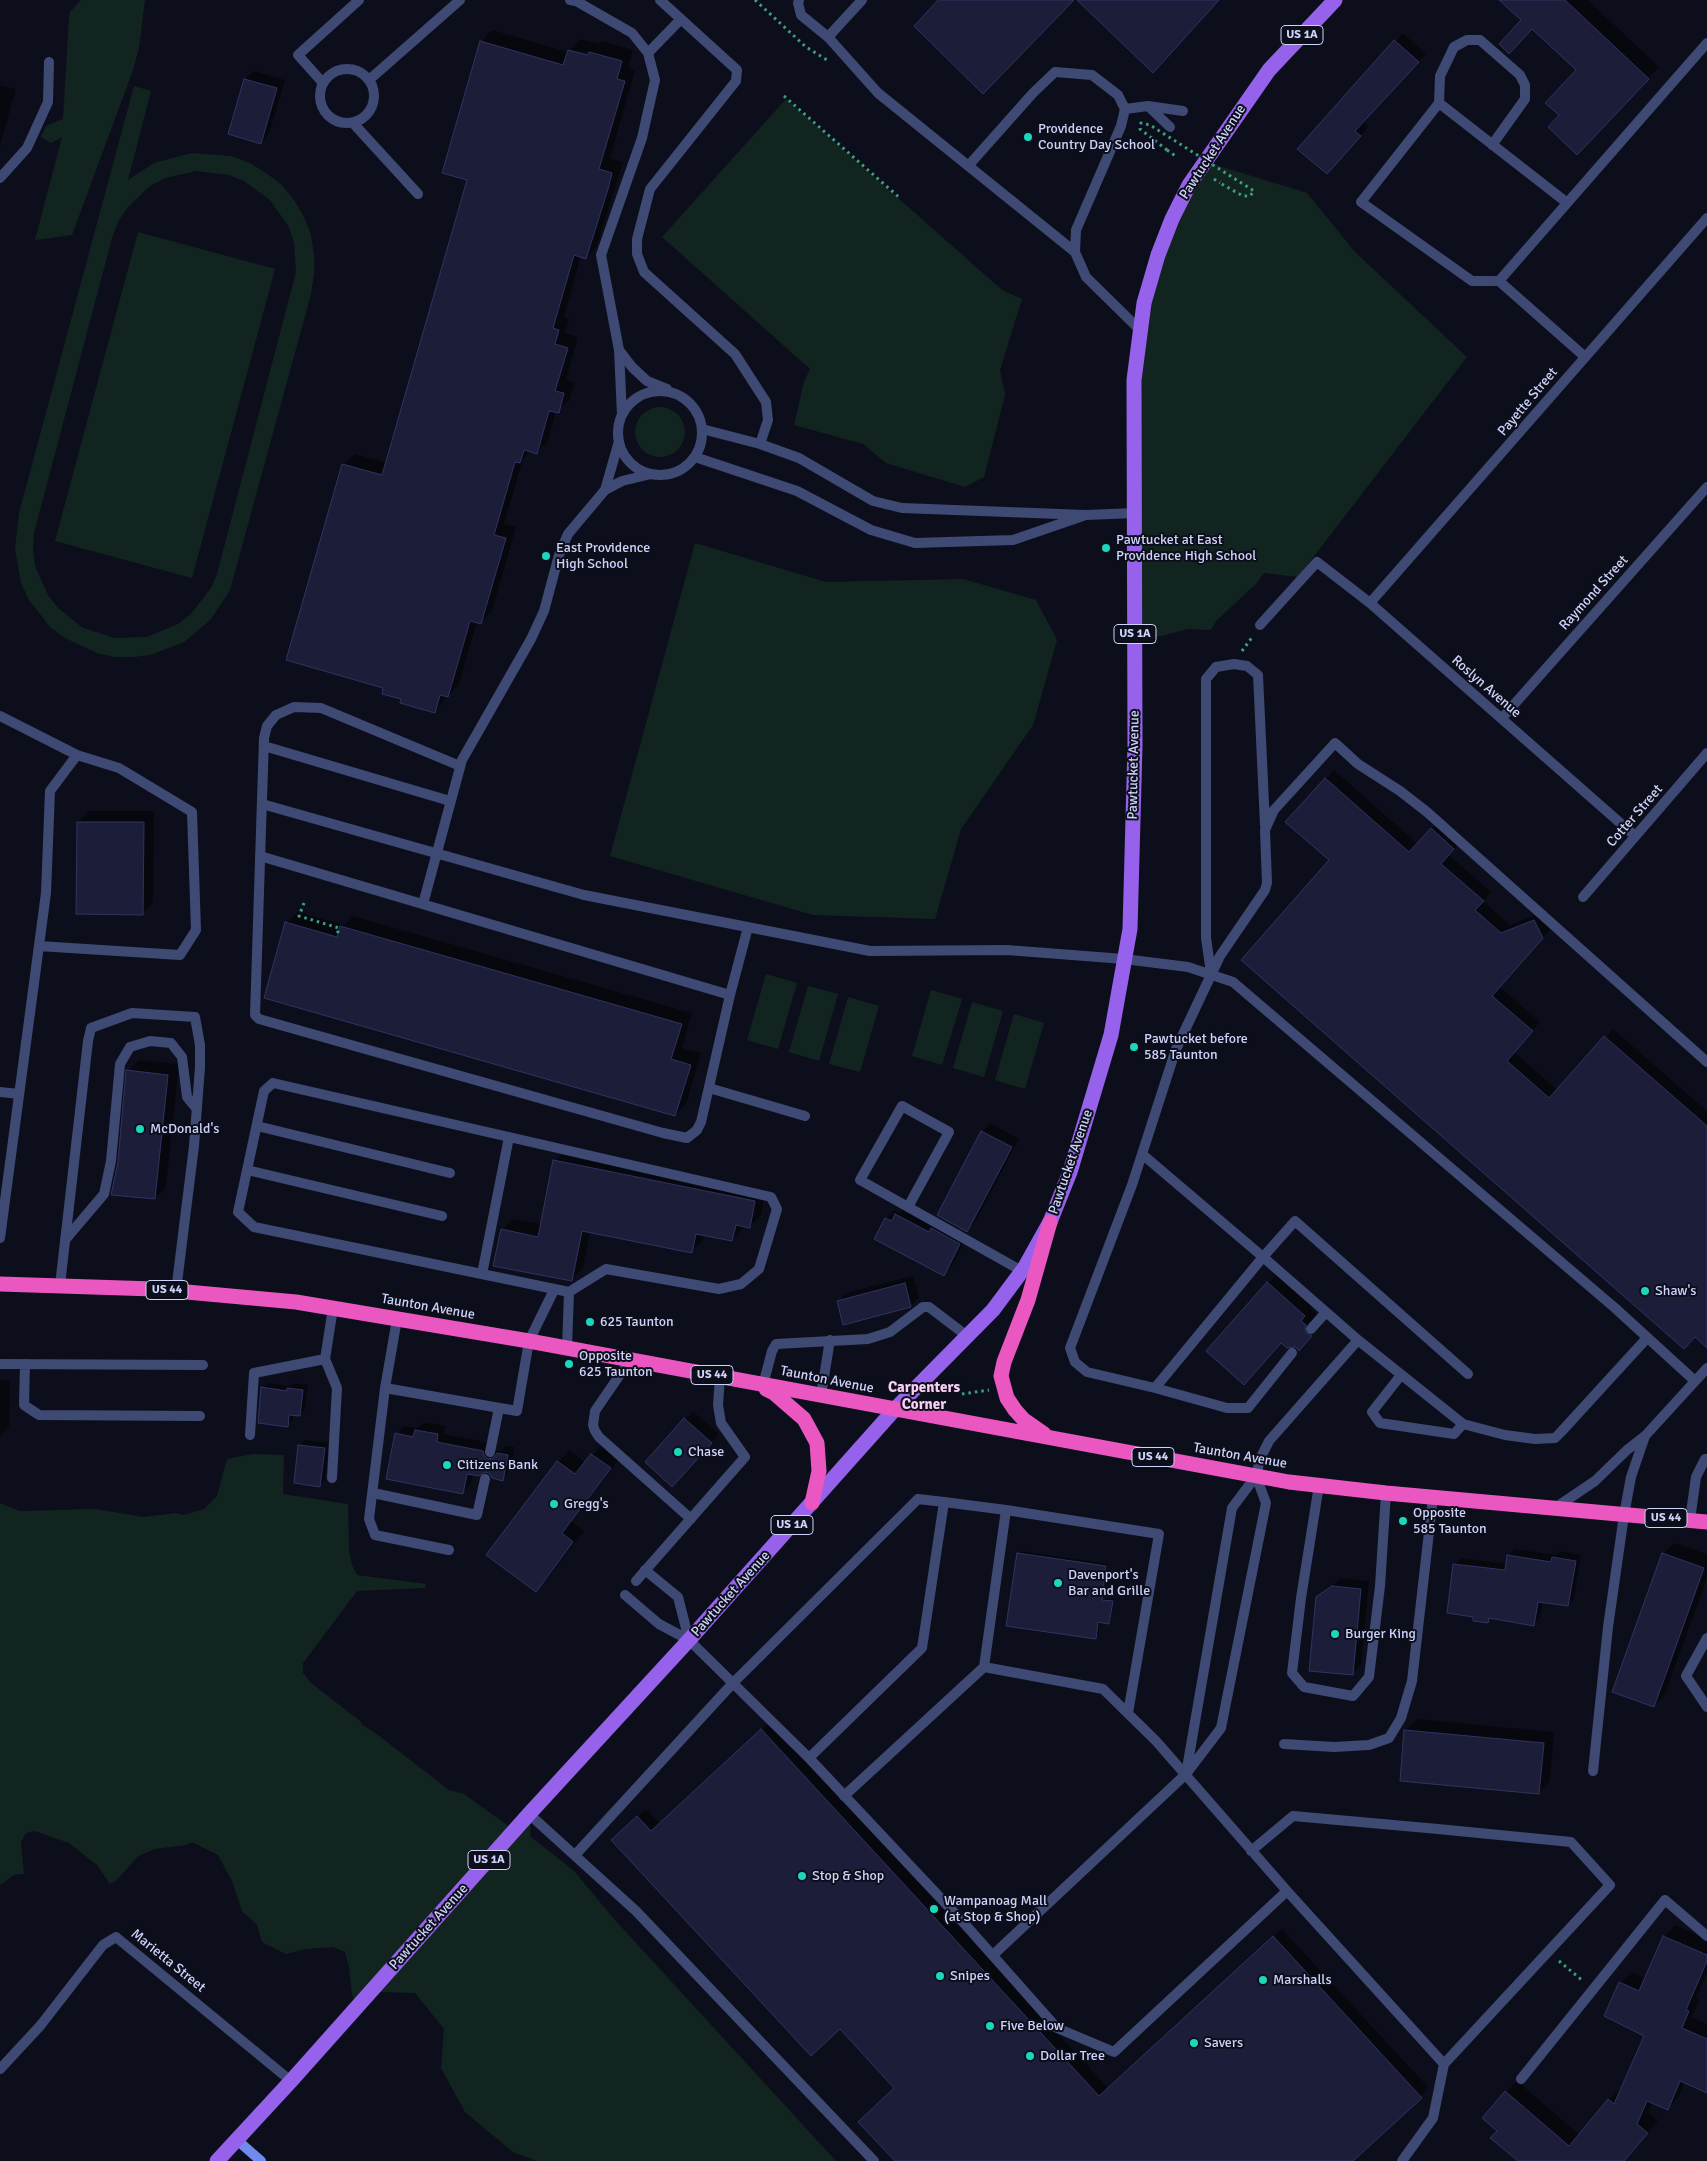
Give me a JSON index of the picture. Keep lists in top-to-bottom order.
{
  "streets": {
    "highway": ["US 44", "Taunton Avenue"],
    "main road": ["US 1A", "Pawtucket Avenue"],
    "street": [
      "Payette Street",
      "Raymond Street",
      "Roslyn Avenue",
      "Cotter Street",
      "Marietta Street"
    ]
  },
  "crossings": [
    ["Pawtucket Avenue", "Taunton Avenue"],
    ["Pawtucket Avenue", "Marietta Street"],
    ["Payette Street", "Roslyn Avenue"],
    ["Raymond Street", "Roslyn Avenue"],
    ["Roslyn Avenue", "Cotter Street"]
  ],
  "districts": ["Carpenters Corner"],
  "places": [
    "Providence Country Day School",
    "Pawtucket at East Providence High School",
    "East Providence High School",
    "Pawtucket before 585 Taunton",
    "McDonald's",
    "Shaw's",
    "625 Taunton",
    "Opposite 625 Taunton",
    "Chase",
    "Citizens Bank",
    "Gregg's",
    "Opposite 585 Taunton",
    "Davenport's Bar and Grille",
    "Burger King",
    "Stop & Shop",
    "Wampanoag Mall (at Stop & Shop)",
    "Snipes",
    "Marshalls",
    "Five Below",
    "Savers",
    "Dollar Tree"
  ]
}
